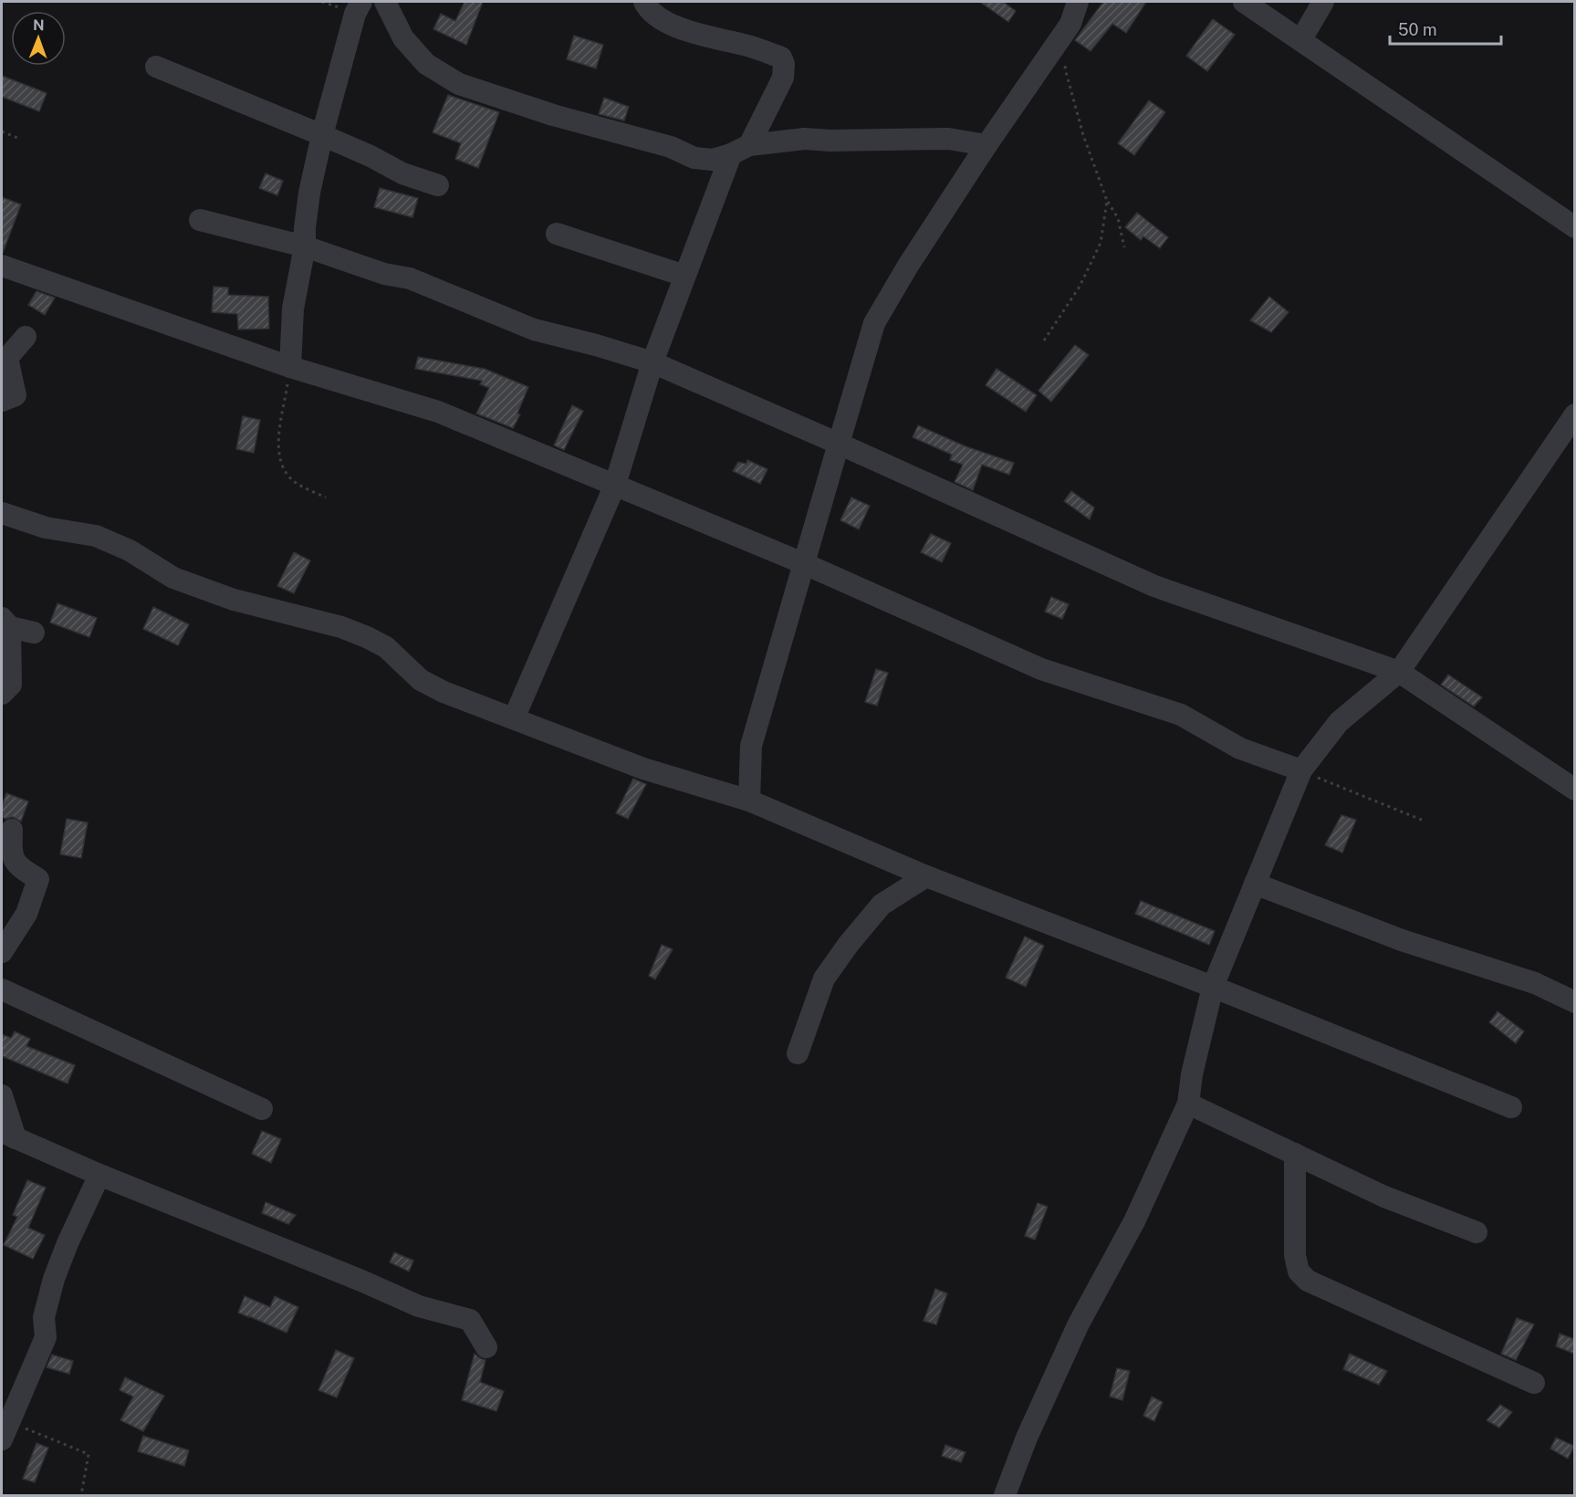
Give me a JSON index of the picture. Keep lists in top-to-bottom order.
{
  "scale_bar": "50 m",
  "north": "top"
}
